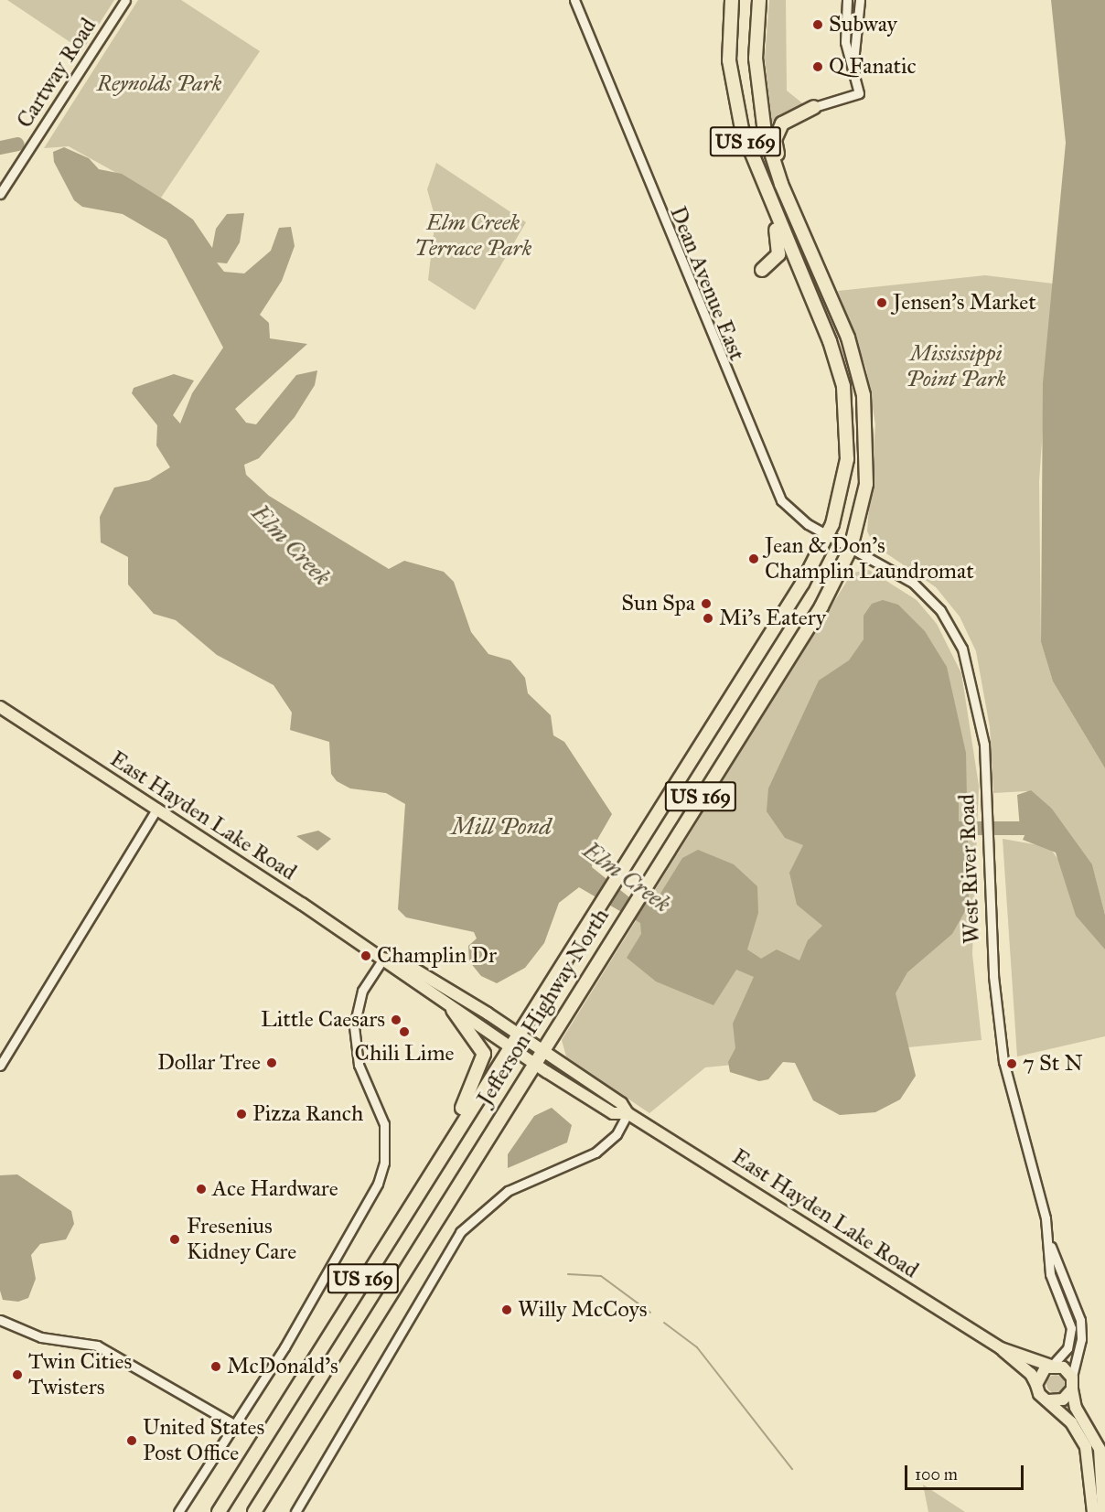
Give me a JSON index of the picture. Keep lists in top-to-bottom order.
{
  "streets": {
    "highway": ["US 169", "Jefferson Highway North"],
    "main road": ["East Hayden Lake Road"],
    "street": ["Cartway Road", "Dean Avenue East", "West River Road"]
  },
  "crossings": [
    ["US 169", "Dean Avenue East"],
    ["US 169", "Jefferson Highway North"],
    ["Dean Avenue East", "West River Road"],
    ["Dean Avenue East", "Jefferson Highway North"],
    ["East Hayden Lake Road", "West River Road"],
    ["East Hayden Lake Road", "Jefferson Highway North"],
    ["West River Road", "Jefferson Highway North"]
  ],
  "water": ["Elm Creek", "Mill Pond"],
  "parks": ["Reynolds Park", "Elm Creek Terrace Park", "Mississippi Point Park"],
  "places": [
    "Subway",
    "Q Fanatic",
    "Jensen's Market",
    "Jean & Don's Champlin Laundromat",
    "Sun Spa",
    "Mi's Eatery",
    "Champlin Dr",
    "Little Caesars",
    "Chili Lime",
    "Dollar Tree",
    "7 St N",
    "Pizza Ranch",
    "Ace Hardware",
    "Fresenius Kidney Care",
    "Willy McCoys",
    "McDonald's",
    "Twin Cities Twisters",
    "United States Post Office"
  ],
  "scale_bar": "100 m"
}
